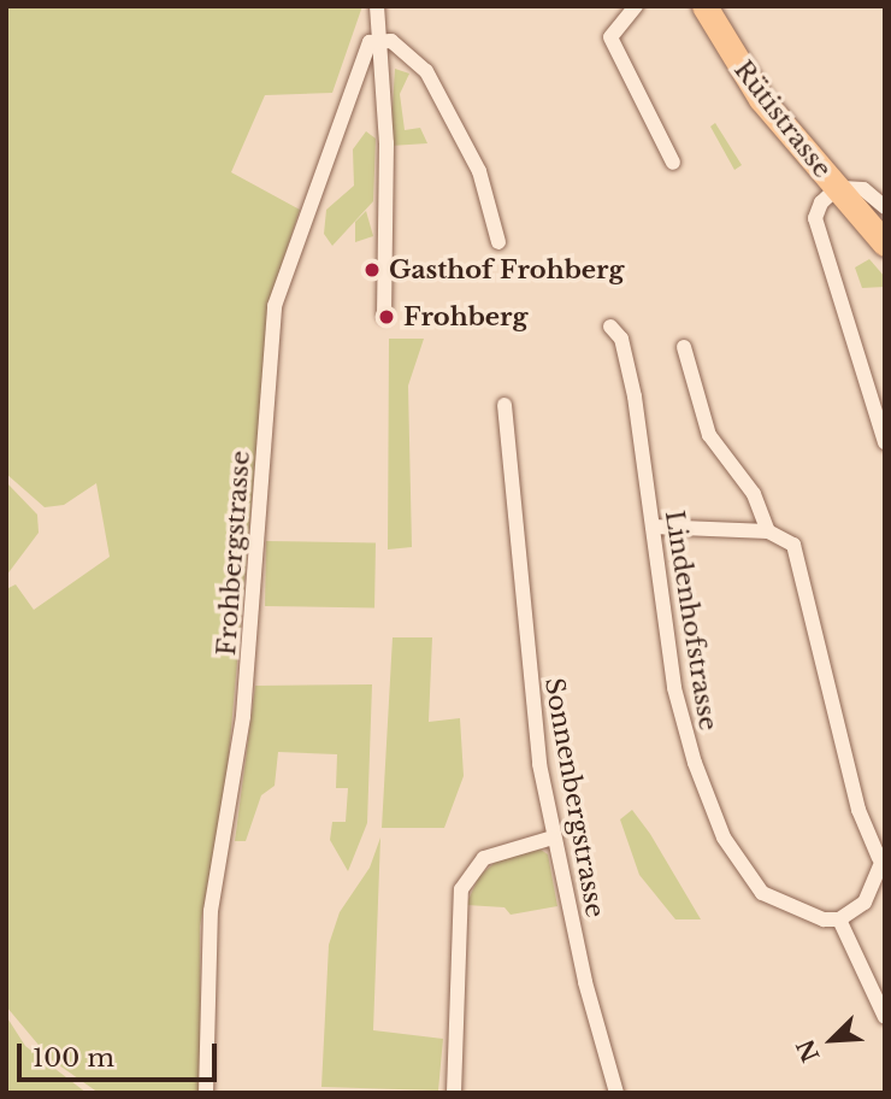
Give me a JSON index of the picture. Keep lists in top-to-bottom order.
{
  "streets": {
    "main road": ["Rütistrasse"],
    "street": ["Frohbergstrasse", "Lindenhofstrasse", "Sonnenbergstrasse"]
  },
  "places": ["Gasthof Frohberg", "Frohberg"],
  "scale_bar": "100 m",
  "north": "bottom left"
}
